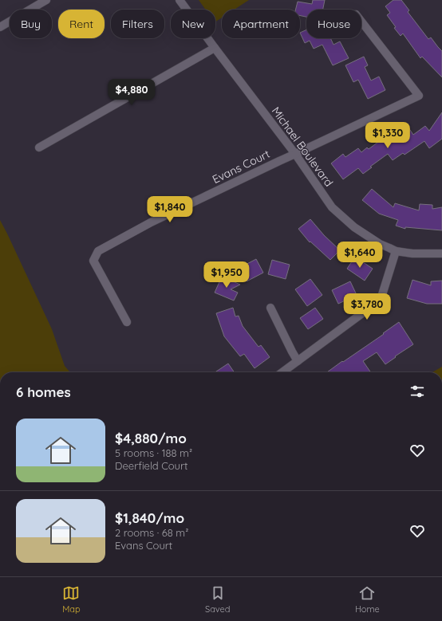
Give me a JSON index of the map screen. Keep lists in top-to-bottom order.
{
  "streets": {
    "street": ["Michael Boulevard", "Evans Court"]
  },
  "crossings": [
    ["Michael Boulevard", "Evans Court"]
  ],
  "page": {
    "chip": [
      "Buy",
      "Rent",
      "Filters",
      "New",
      "Apartment",
      "House"
    ],
    "price": [
      "$4,880",
      "$1,330",
      "$1,840",
      "$1,640",
      "$1,950",
      "$3,780"
    ],
    "heading": "6 homes",
    "list": [
      {
        "name": "$4,880/mo",
        "note": "5 rooms · 188 m² · Deerfield Court"
      },
      {
        "name": "$1,840/mo",
        "note": "2 rooms · 68 m² · Evans Court"
      }
    ],
    "tabs": ["Map", "Saved", "Home"]
  }
}
